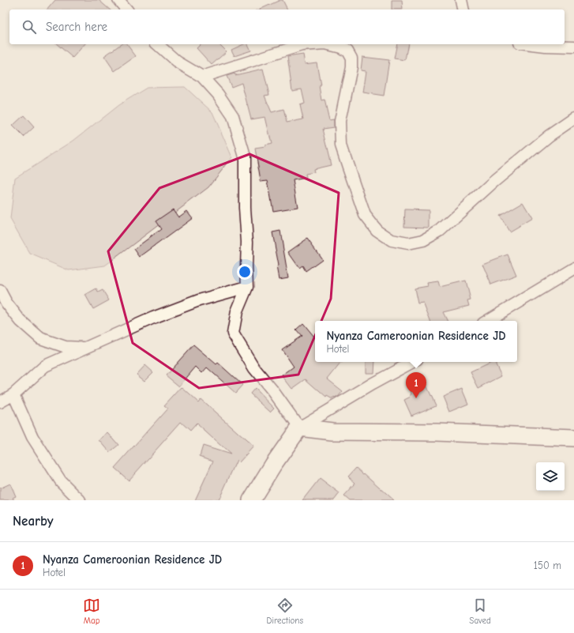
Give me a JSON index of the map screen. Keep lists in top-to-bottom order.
{
  "page": {
    "search": "Search here",
    "popup": ["Nyanza Cameroonian Residence JD", "Hotel"],
    "pins": "1",
    "heading": "Nearby",
    "list": [
      {
        "mark": "1",
        "name": "Nyanza Cameroonian Residence JD",
        "note": "Hotel",
        "value": "150 m"
      }
    ],
    "nav": ["Map", "Directions", "Saved"]
  }
}
